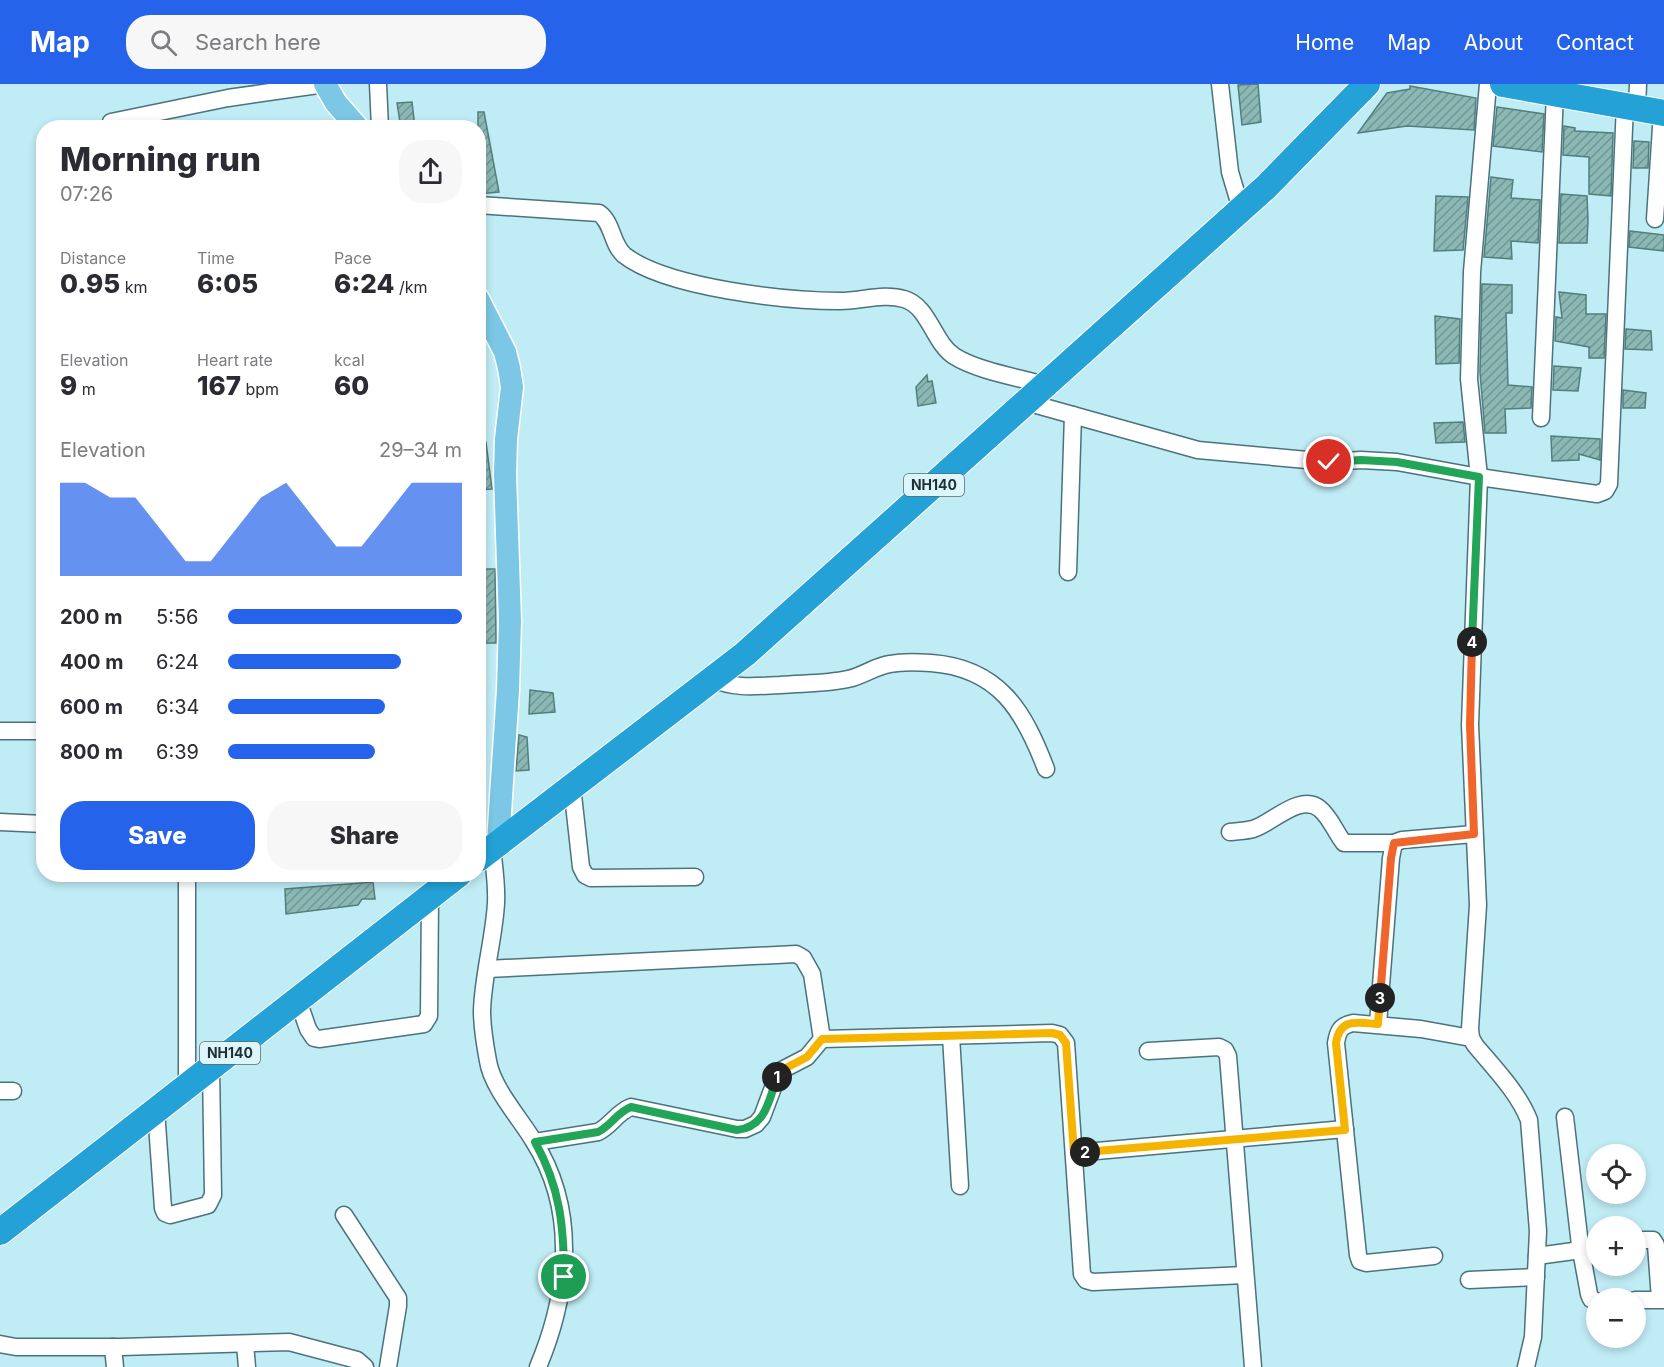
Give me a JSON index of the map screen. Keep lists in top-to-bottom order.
{
  "streets": {
    "highway": ["NH140"]
  },
  "page": {
    "header": "Map",
    "search": "Search here",
    "nav": [
      "Home",
      "Map",
      "About",
      "Contact"
    ],
    "heading": ["Morning run", "07:26"],
    "stats": [
      ["Distance", "0.95 km"],
      ["Time", "6:05"],
      ["Pace", "6:24 /km"],
      ["Elevation", "9 m"],
      ["Heart rate", "167 bpm"],
      ["kcal", "60"]
    ],
    "chart": ["Elevation", "29–34 m"],
    "list": [
      {
        "name": "200 m",
        "note": "5:56"
      },
      {
        "name": "400 m",
        "note": "6:24"
      },
      {
        "name": "600 m",
        "note": "6:34"
      },
      {
        "name": "800 m",
        "note": "6:39"
      }
    ],
    "pins": [
      "4",
      "3",
      "1",
      "2"
    ],
    "buttons": ["Save", "Share"],
    "map_buttons": ["+", "−"]
  }
}
